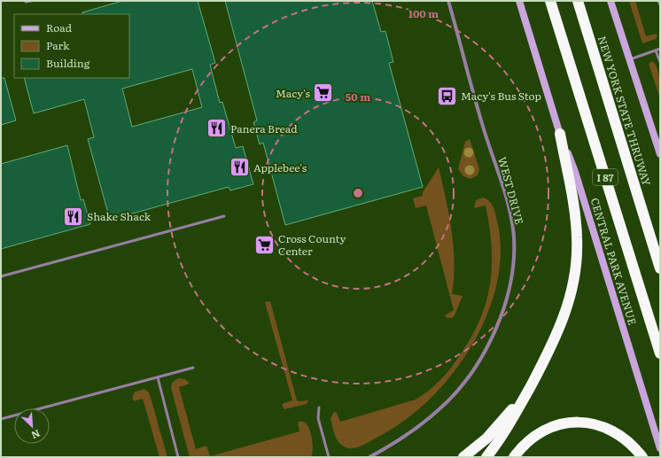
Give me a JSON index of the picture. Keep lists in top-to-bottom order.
{
  "streets": {
    "highway": ["NEW YORK STATE THRUWAY", "I 87"],
    "main road": ["CENTRAL PARK AVENUE"],
    "street": ["WEST DRIVE"]
  },
  "places": {
    "supermarket": ["Macy's", "Cross County Center"],
    "bus stop": ["Macy's Bus Stop"],
    "restaurant": ["Panera Bread", "Applebee's", "Shake Shack"]
  },
  "legend": ["Road", "Park", "Building"],
  "north": "bottom right",
  "rings": ["100 m", "50 m"]
}
